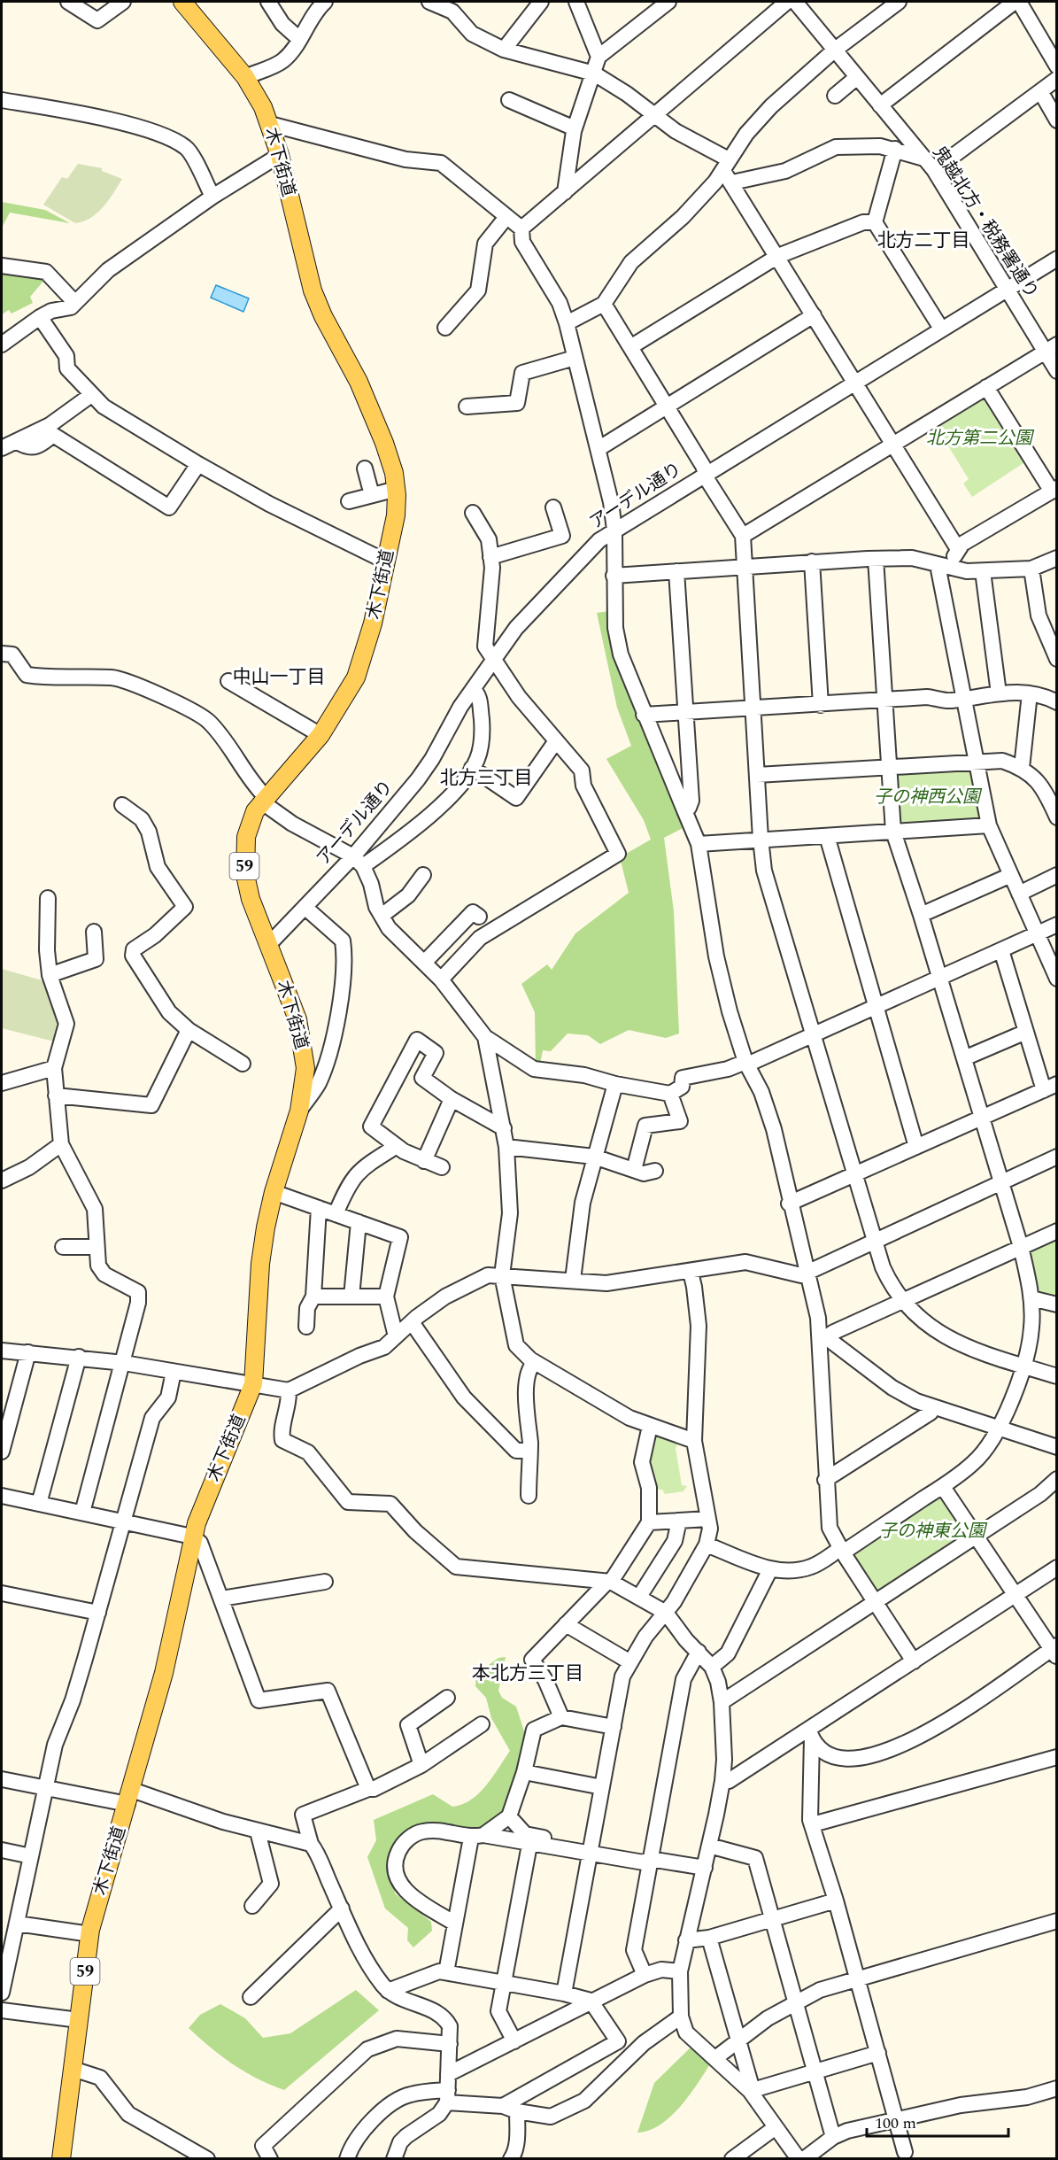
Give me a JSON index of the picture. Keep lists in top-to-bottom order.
{
  "streets": {
    "main road": ["木下街道", "59"],
    "street": ["鬼越北方・税務署通り", "アーデル通り"]
  },
  "crossings": [
    ["木下街道", "アーデル通り"],
    ["鬼越北方・税務署通り", "アーデル通り"]
  ],
  "districts": [
    "北方二丁目",
    "中山一丁目",
    "北方三丁目",
    "本北方三丁目"
  ],
  "parks": ["北方第二公園", "子の神西公園", "子の神東公園"],
  "scale_bar": "100 m"
}
